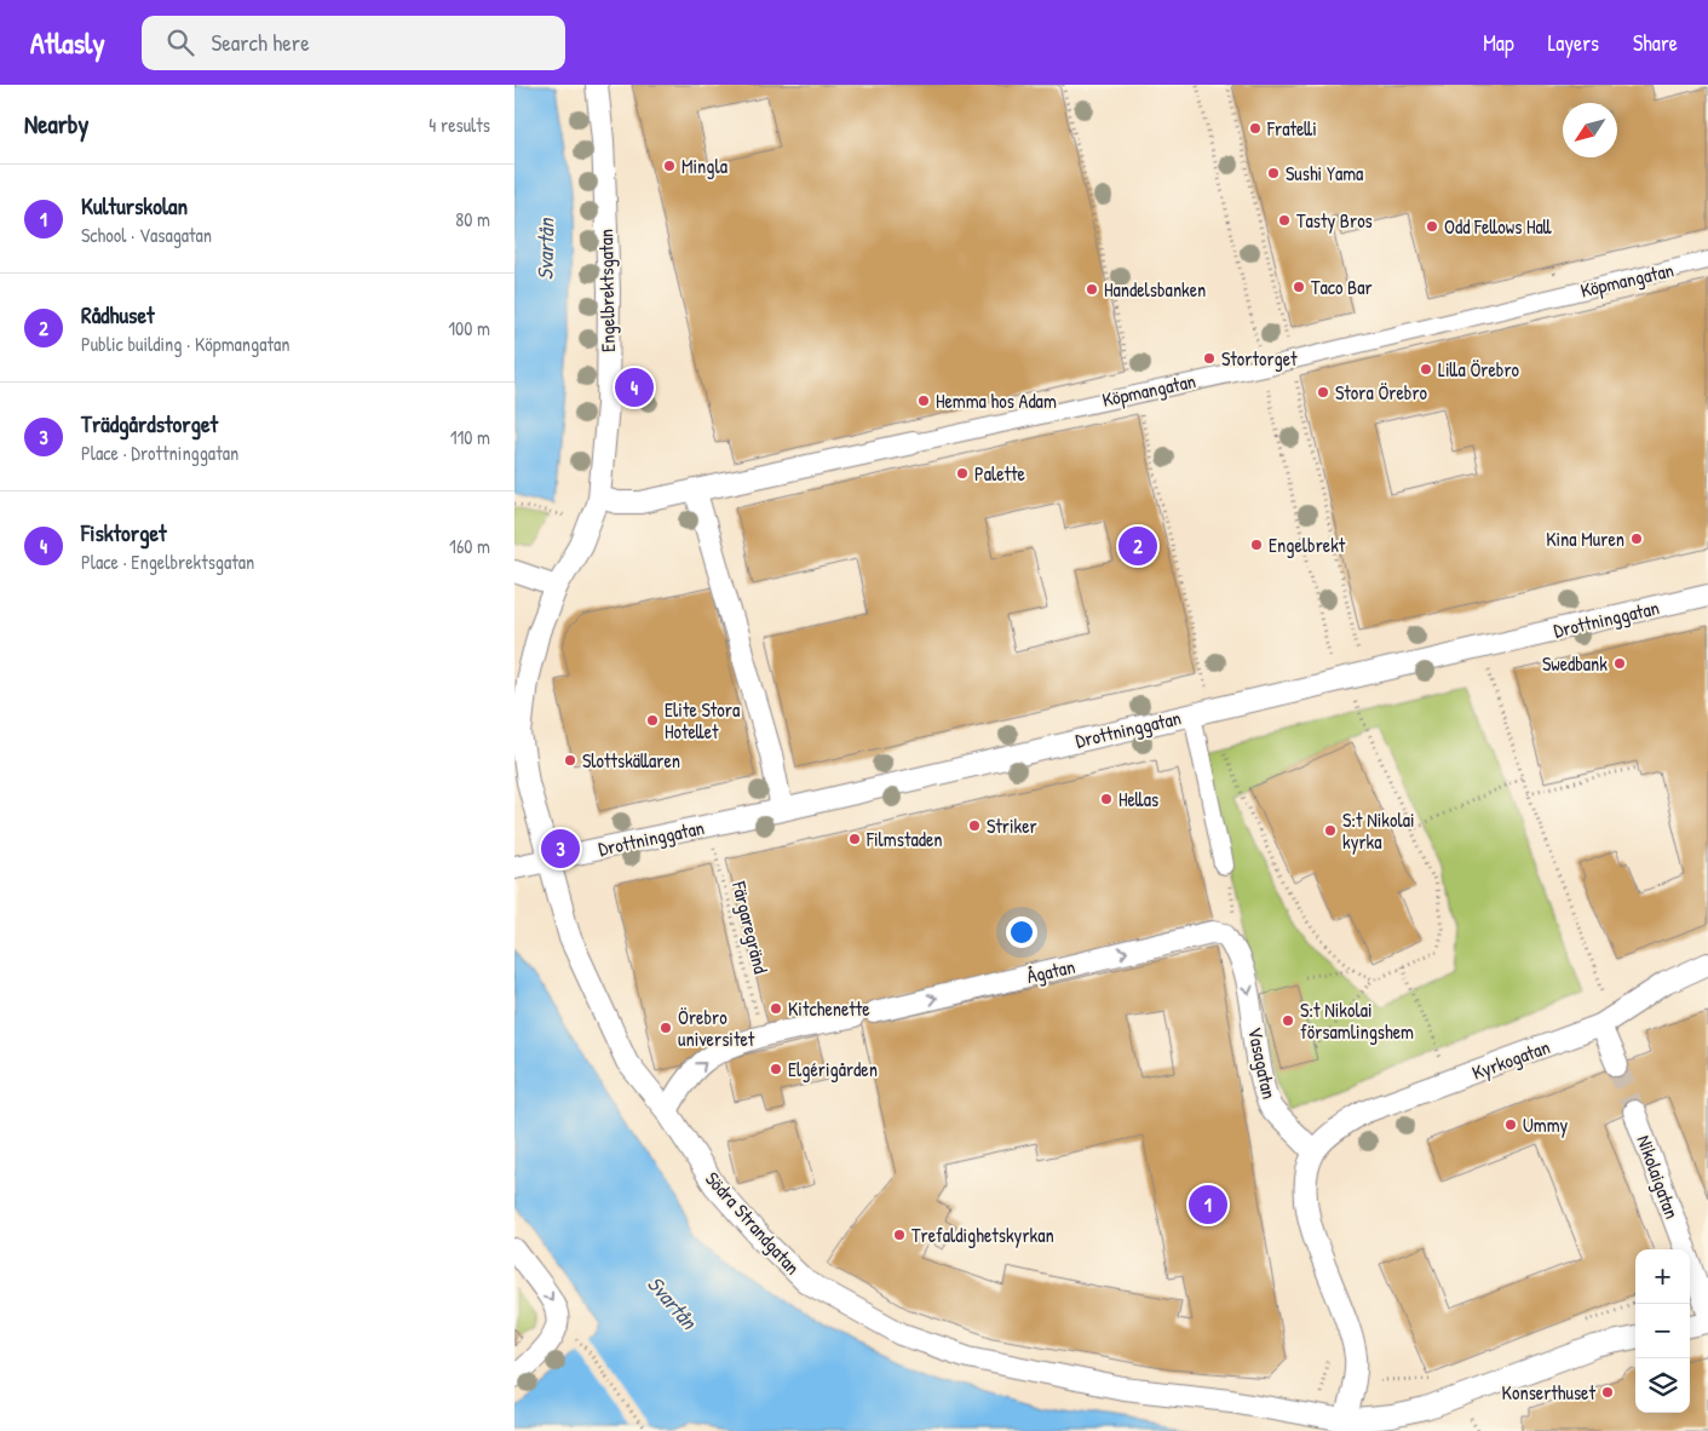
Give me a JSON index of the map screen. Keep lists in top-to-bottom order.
{
  "streets": {
    "street": [
      "Köpmangatan",
      "Engelbrektsgatan",
      "Drottninggatan",
      "Ågatan",
      "Kyrkogatan",
      "Vasagatan",
      "Nikolaigatan",
      "Södra Strandgatan"
    ],
    "path": ["Färgaregränd"]
  },
  "crossings": [
    ["Köpmangatan", "Engelbrektsgatan"],
    ["Engelbrektsgatan", "Södra Strandgatan"],
    ["Drottninggatan", "Färgaregränd"],
    ["Drottninggatan", "Södra Strandgatan"],
    ["Ågatan", "Vasagatan"],
    ["Kyrkogatan", "Vasagatan"]
  ],
  "one_way": ["Ågatan", "Vasagatan"],
  "water": ["Svartån"],
  "places": [
    "Fratelli",
    "Mingla",
    "Sushi Yama",
    "Tasty Bros",
    "Odd Fellows Hall",
    "Taco Bar",
    "Handelsbanken",
    "Stortorget",
    "Lilla Örebro",
    "Stora Örebro",
    "Hemma hos Adam",
    "Palette",
    "Kina Muren",
    "Engelbrekt",
    "Swedbank",
    "Elite Stora Hotellet",
    "Slottskällaren",
    "Hellas",
    "Striker",
    "S:t Nikolai kyrka",
    "Filmstaden",
    "Kitchenette",
    "S:t Nikolai församlingshem",
    "Örebro universitet",
    "Elgérigården",
    "Ummy",
    "Trefaldighetskyrkan",
    "Konserthuset"
  ],
  "north": "bottom left",
  "page": {
    "header": "Atlasly",
    "search": "Search here",
    "nav": ["Map", "Layers", "Share"],
    "heading": ["Nearby", "4 results"],
    "list": [
      {
        "mark": "1",
        "name": "Kulturskolan",
        "note": "School · Vasagatan",
        "value": "80 m"
      },
      {
        "mark": "2",
        "name": "Rådhuset",
        "note": "Public building · Köpmangatan",
        "value": "100 m"
      },
      {
        "mark": "3",
        "name": "Trädgårdstorget",
        "note": "Place · Drottninggatan",
        "value": "110 m"
      },
      {
        "mark": "4",
        "name": "Fisktorget",
        "note": "Place · Engelbrektsgatan",
        "value": "160 m"
      }
    ],
    "pins": [
      "4",
      "2",
      "3",
      "1"
    ],
    "map_buttons": ["+", "−"]
  }
}
